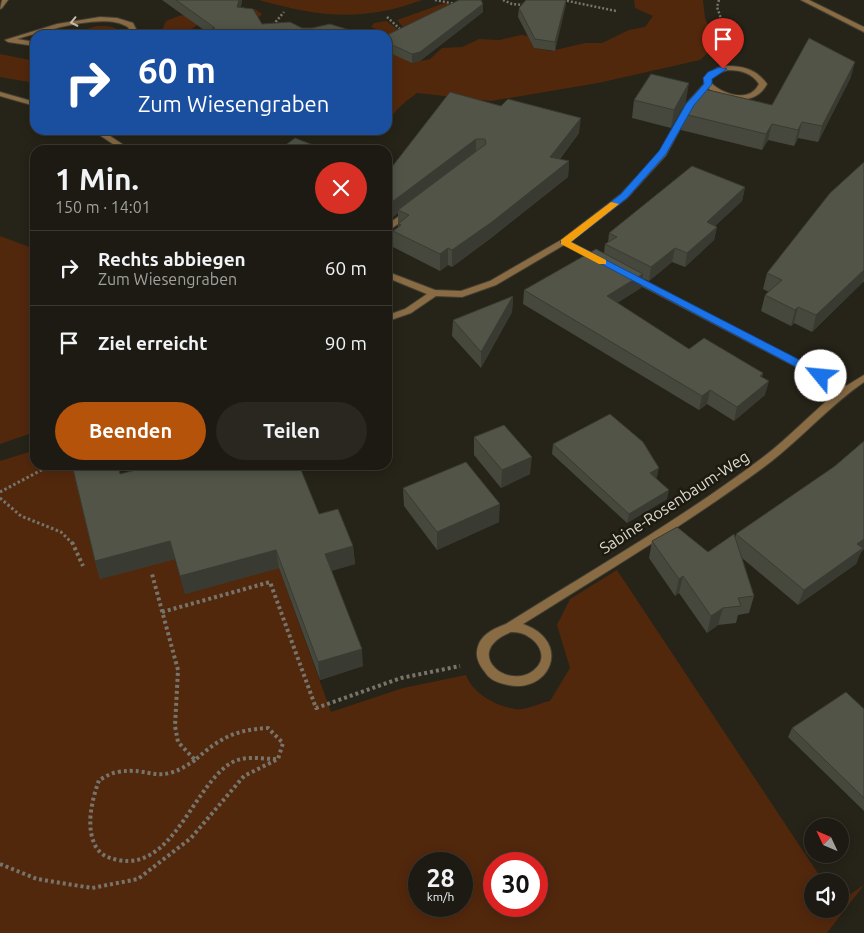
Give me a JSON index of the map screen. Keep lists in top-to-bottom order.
{
  "streets": {
    "street": ["Sabine-Rosenbaum-Weg"]
  },
  "north": "top left",
  "page": {
    "turn": ["60 m", "Zum Wiesengraben"],
    "heading": ["1 Min.", "150 m · 14:01"],
    "list": [
      {
        "name": "Rechts abbiegen",
        "note": "Zum Wiesengraben",
        "value": "60 m"
      },
      {
        "name": "Ziel erreicht",
        "value": "90 m"
      }
    ],
    "buttons": ["Beenden", "Teilen"],
    "speed": "28 km/h",
    "limit": "30"
  }
}
